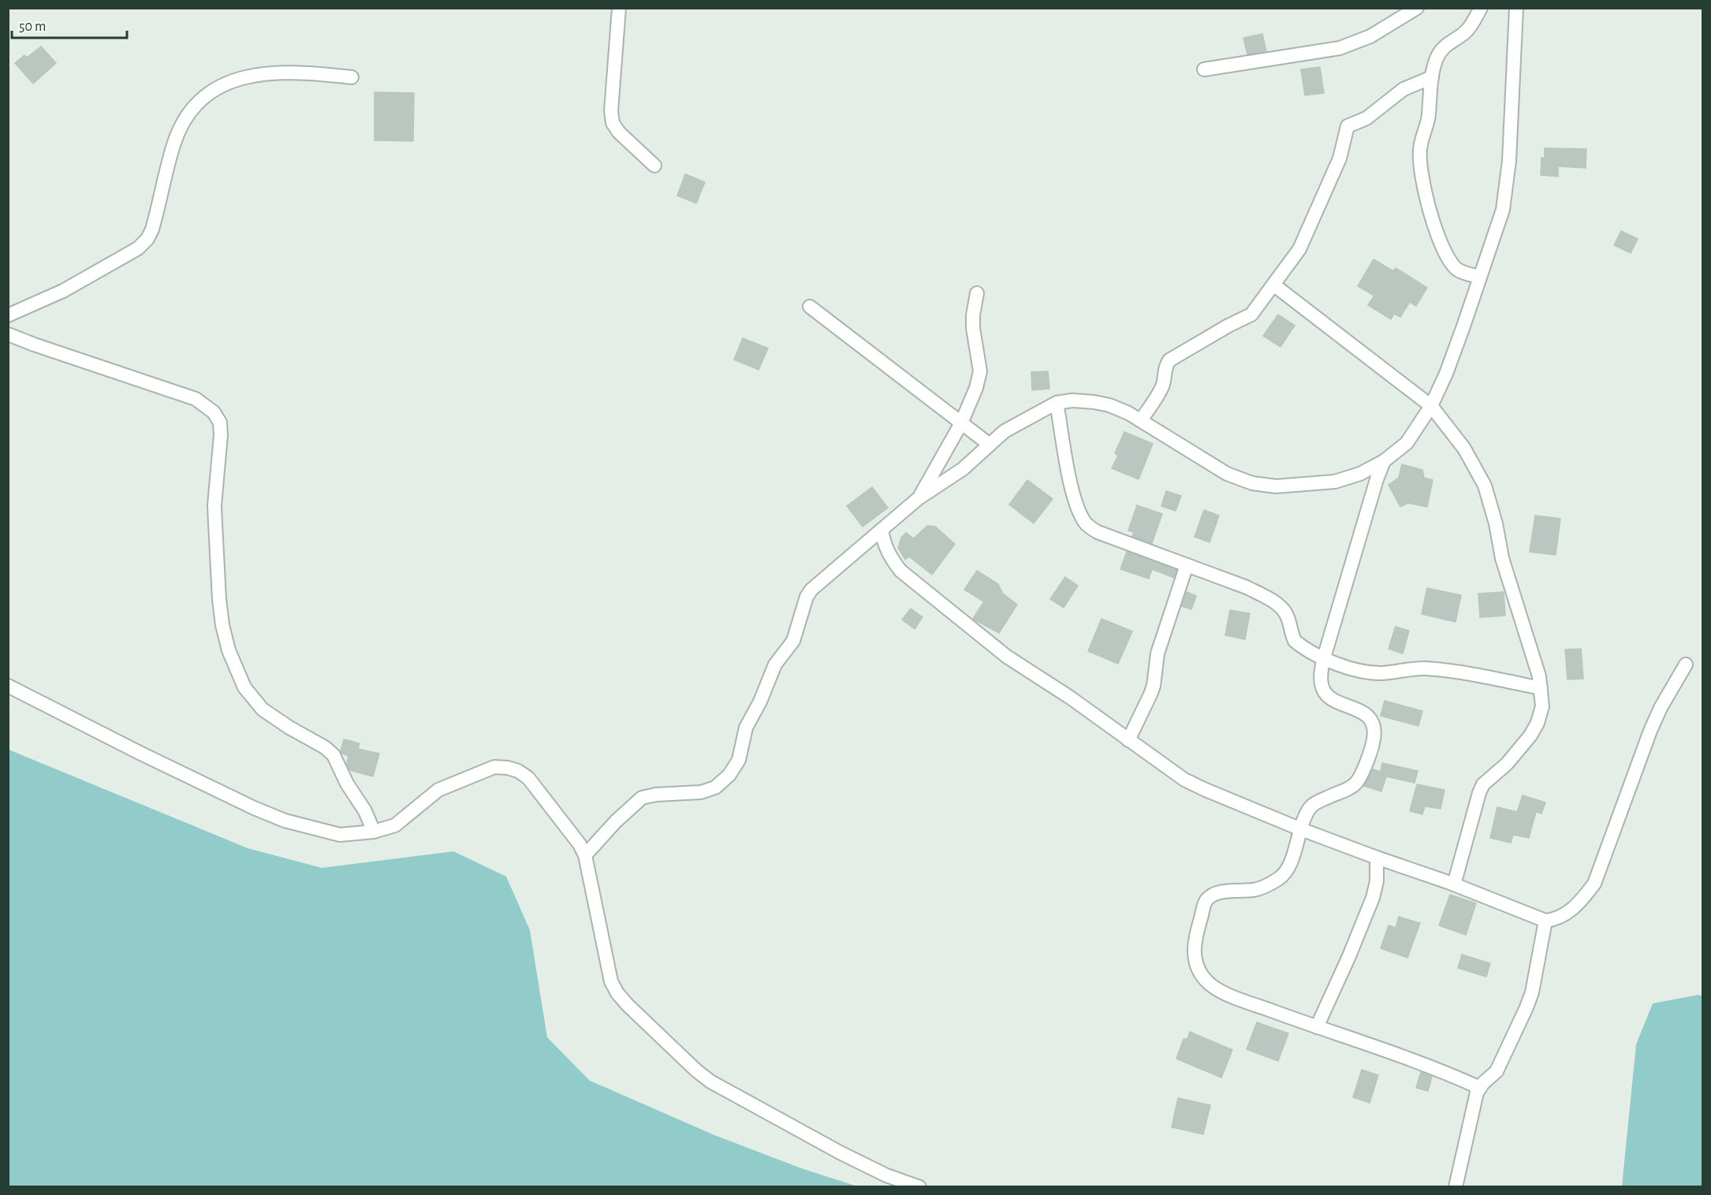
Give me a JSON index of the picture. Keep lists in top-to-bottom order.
{
  "scale_bar": "50 m"
}
